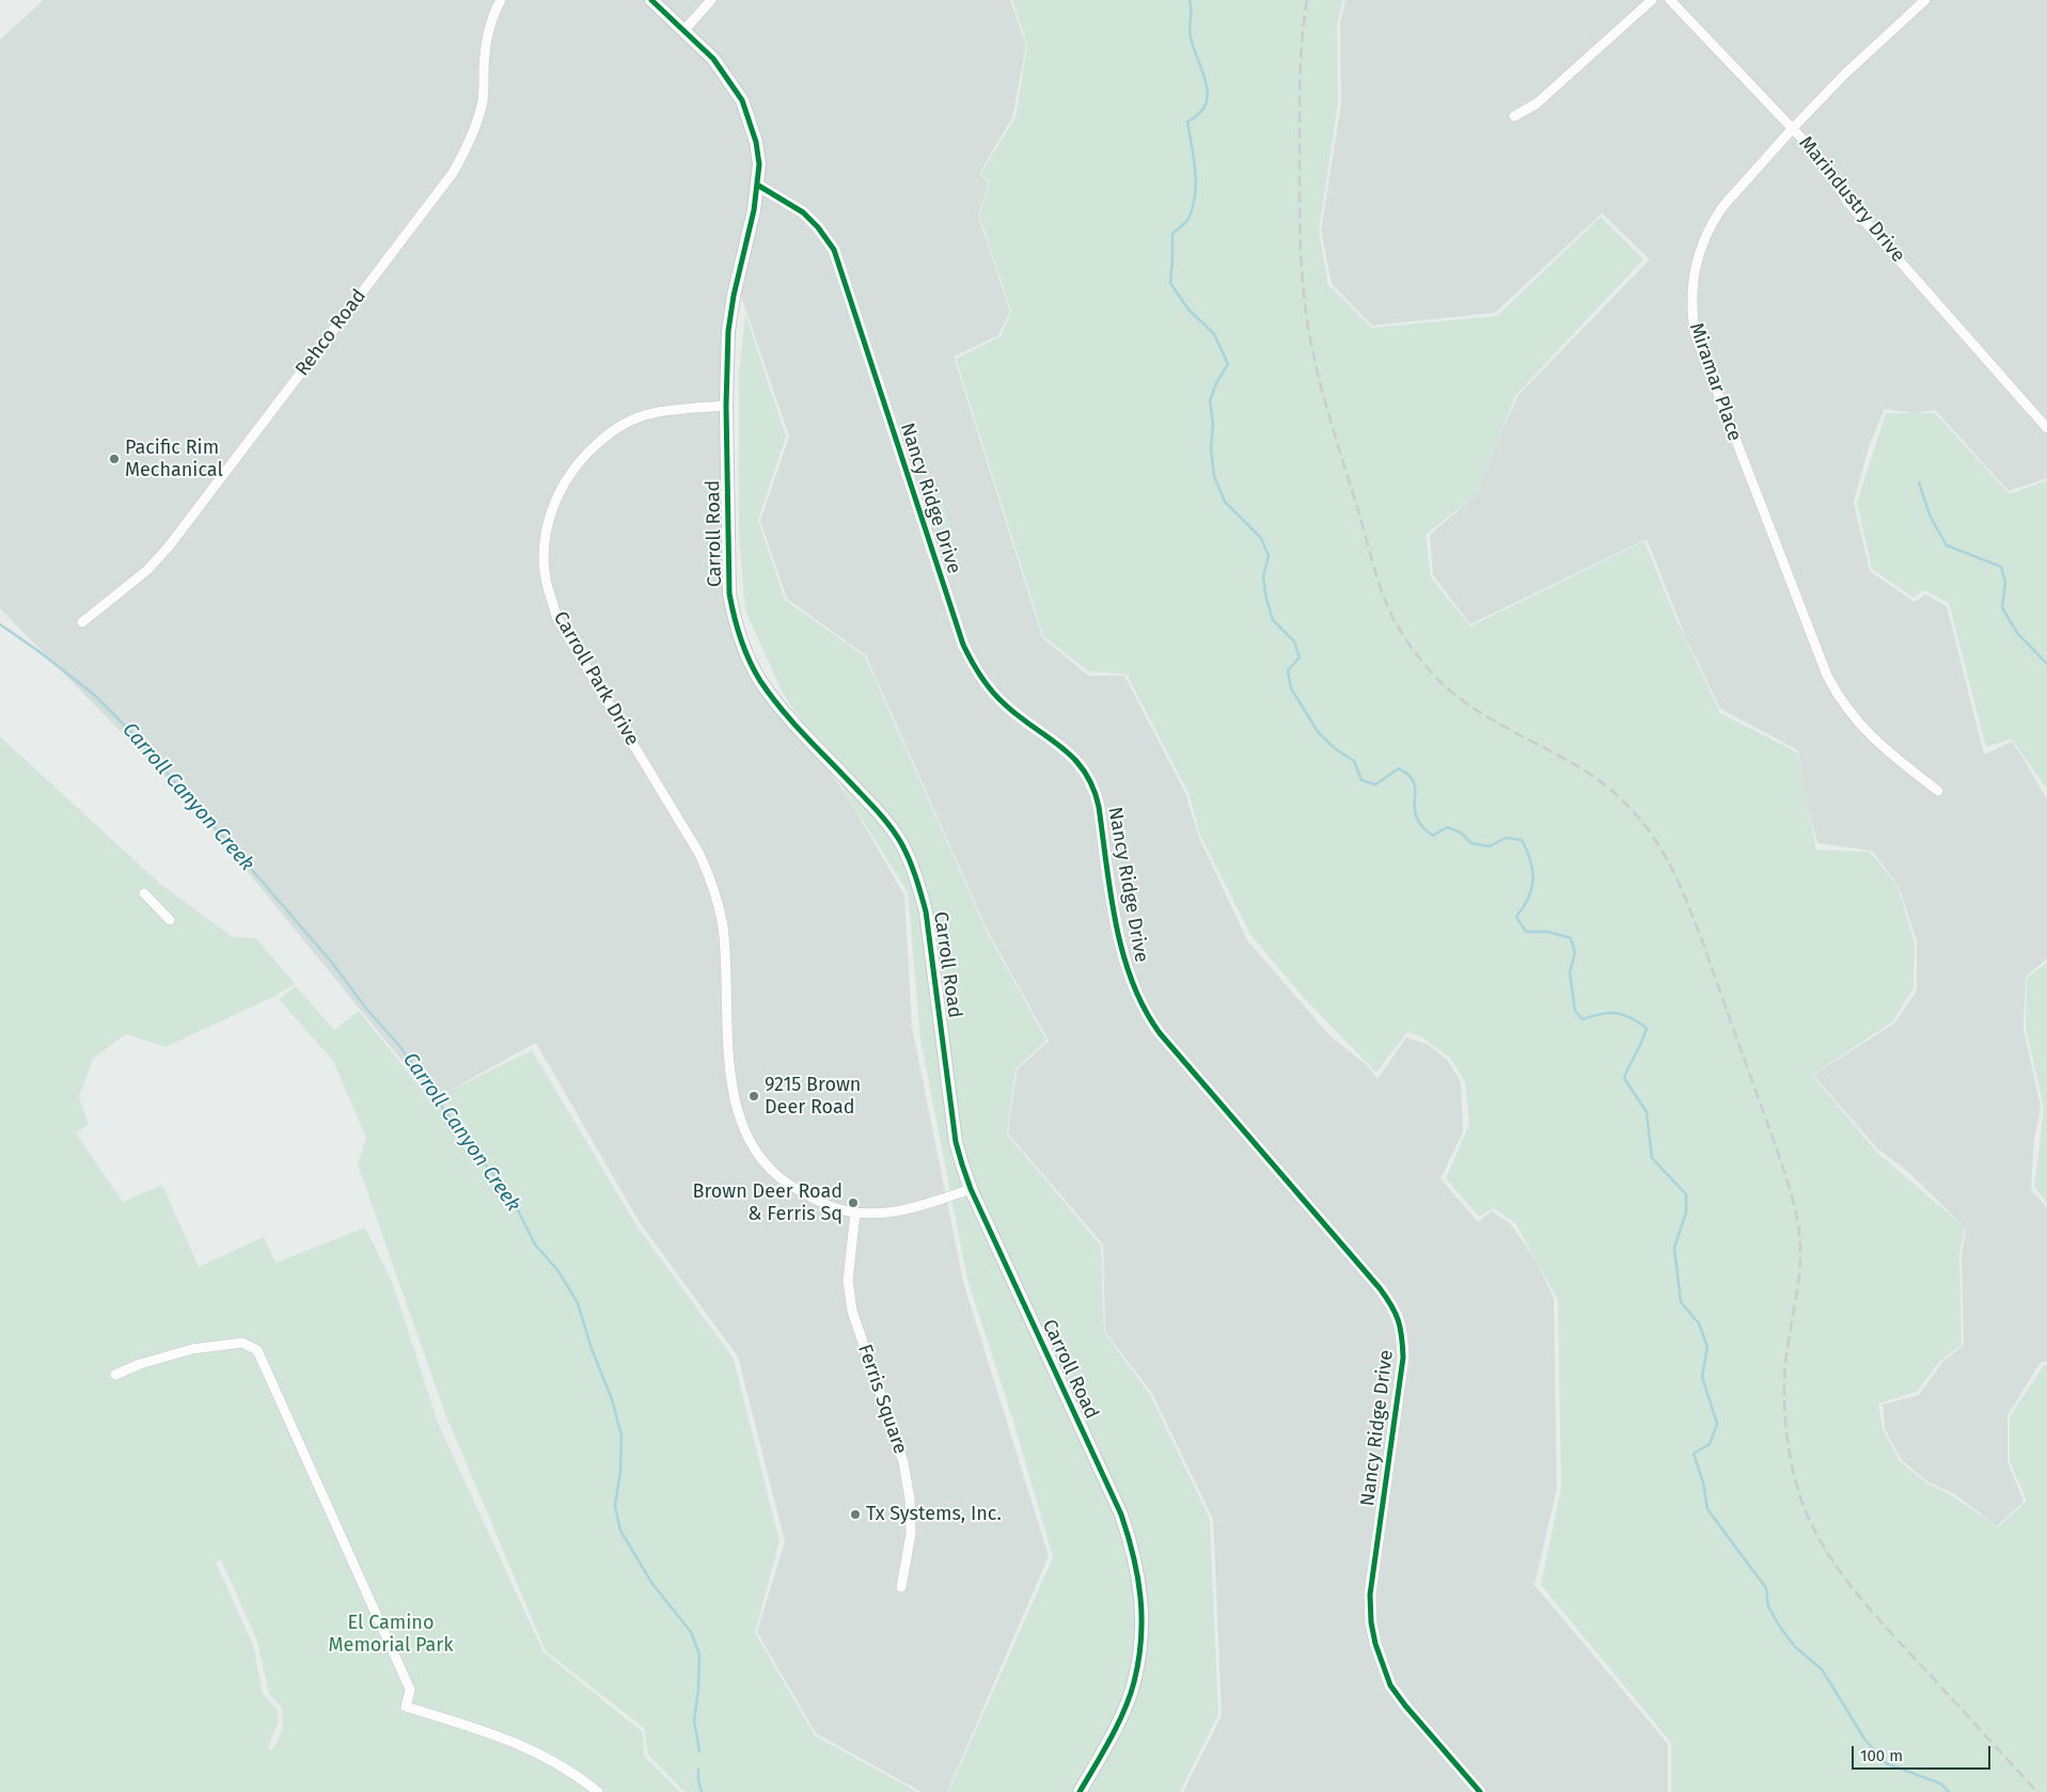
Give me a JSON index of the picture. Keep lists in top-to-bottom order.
{
  "streets": {
    "main road": ["Carroll Road"],
    "street": [
      "Marindustry Drive",
      "Rehco Road",
      "Miramar Place",
      "Nancy Ridge Drive",
      "Carroll Park Drive",
      "Ferris Square"
    ]
  },
  "crossings": [
    ["Marindustry Drive", "Miramar Place"],
    ["Nancy Ridge Drive", "Carroll Road"],
    ["Carroll Road", "Carroll Park Drive"],
    ["Carroll Park Drive", "Ferris Square"]
  ],
  "water": ["Carroll Canyon Creek"],
  "parks": ["El Camino Memorial Park"],
  "places": [
    "Pacific Rim Mechanical",
    "9215 Brown Deer Road",
    "Brown Deer Road & Ferris Sq",
    "Tx Systems, Inc."
  ],
  "scale_bar": "100 m"
}
